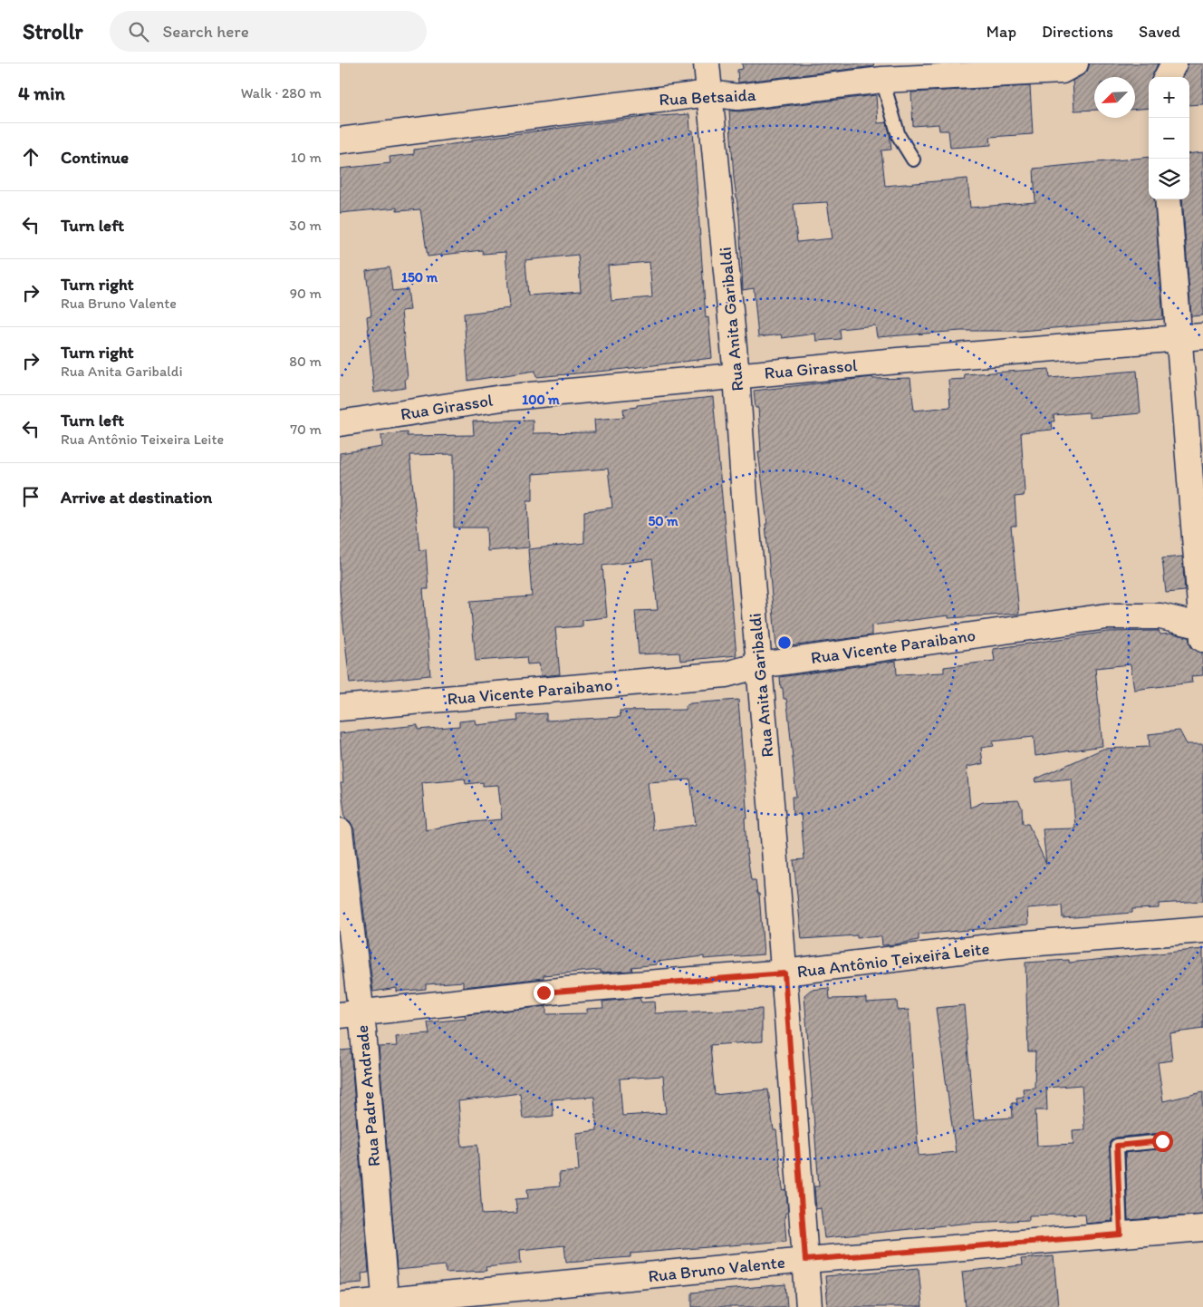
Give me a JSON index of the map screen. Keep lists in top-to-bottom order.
{
  "streets": {
    "street": [
      "Rua Betsaida",
      "Rua Anita Garibaldi",
      "Rua Girassol",
      "Rua Vicente Paraibano",
      "Rua Antônio Teixeira Leite",
      "Rua Padre Andrade",
      "Rua Bruno Valente"
    ]
  },
  "crossings": [
    ["Rua Betsaida", "Rua Anita Garibaldi"],
    ["Rua Anita Garibaldi", "Rua Girassol"],
    ["Rua Anita Garibaldi", "Rua Vicente Paraibano"],
    ["Rua Anita Garibaldi", "Rua Antônio Teixeira Leite"],
    ["Rua Anita Garibaldi", "Rua Bruno Valente"],
    ["Rua Antônio Teixeira Leite", "Rua Padre Andrade"],
    ["Rua Padre Andrade", "Rua Bruno Valente"]
  ],
  "north": "bottom left",
  "page": {
    "header": "Strollr",
    "search": "Search here",
    "nav": ["Map", "Directions", "Saved"],
    "heading": ["4 min", "Walk · 280 m"],
    "map_buttons": ["+", "−"],
    "list": [
      ["Continue", "10 m"],
      ["Turn left", "30 m"],
      ["Turn right", "Rua Bruno Valente", "90 m"],
      ["Turn right", "Rua Anita Garibaldi", "80 m"],
      ["Turn left", "Rua Antônio Teixeira Leite", "70 m"],
      "Arrive at destination"
    ]
  },
  "rings": ["150 m", "100 m", "50 m"]
}
